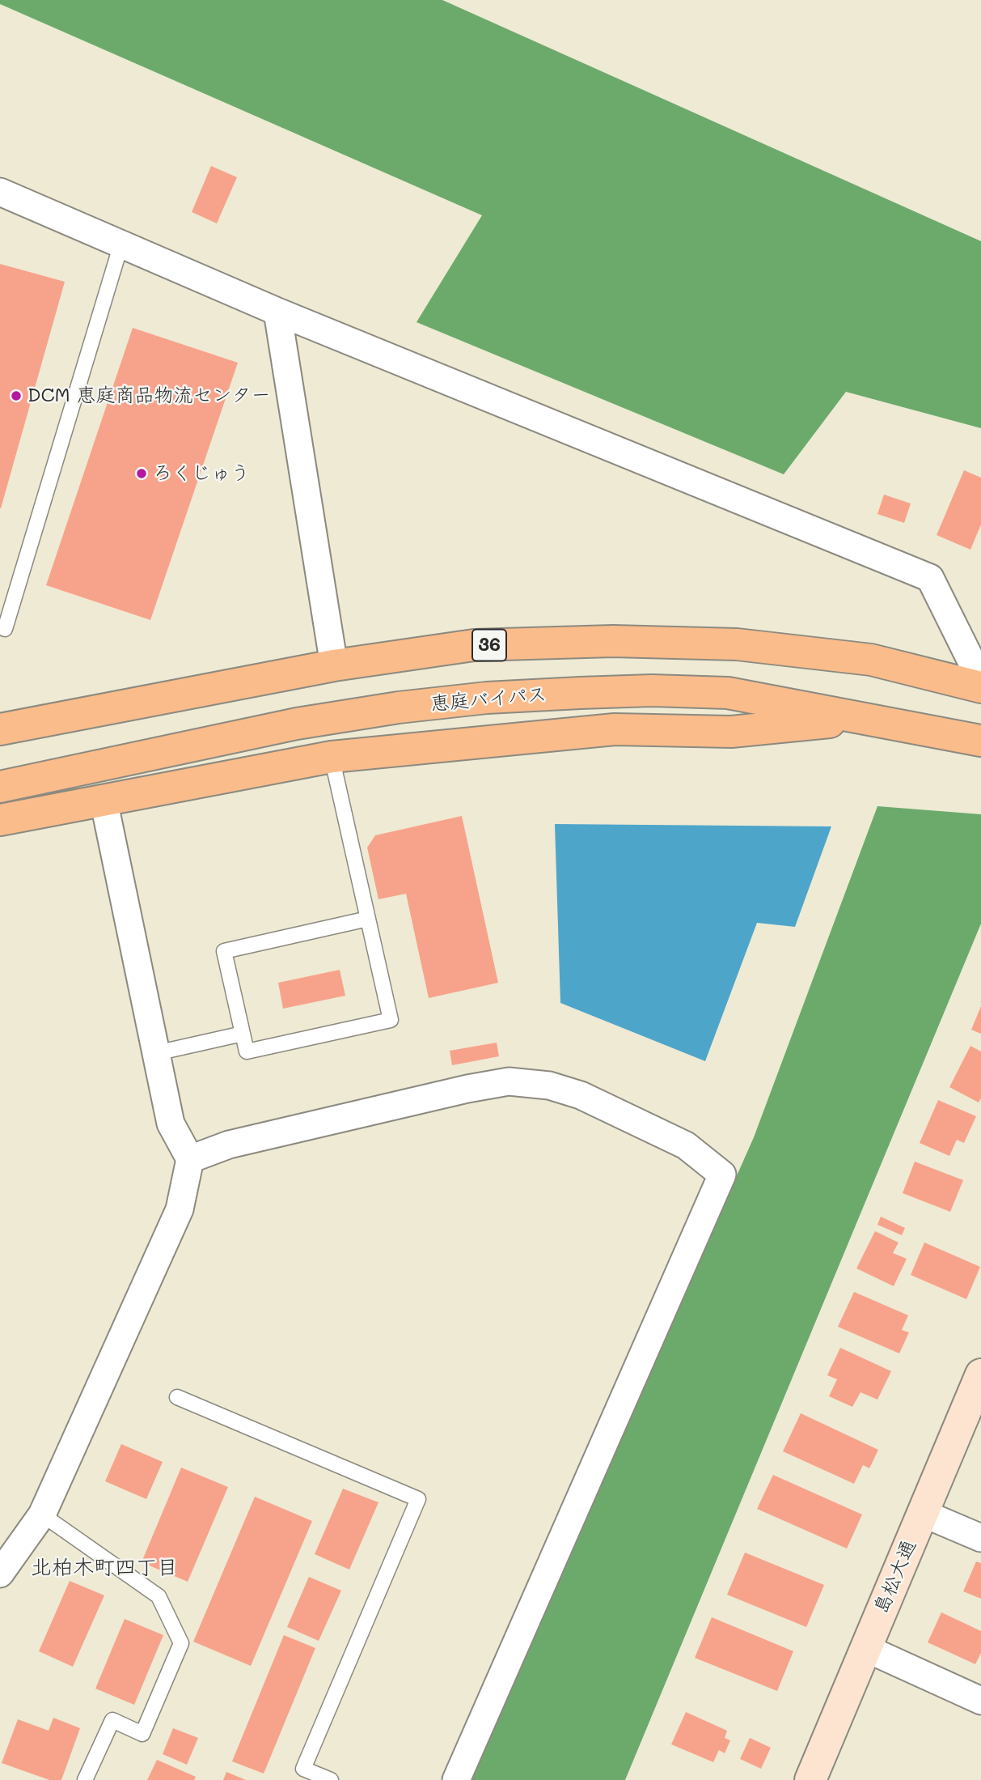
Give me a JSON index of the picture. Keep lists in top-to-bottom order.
{
  "streets": {
    "highway": ["36", "恵庭バイパス"],
    "street": ["島松大通"]
  },
  "districts": ["北柏木町四丁目"],
  "places": ["DCM 恵庭商品物流センター", "ろくじゅう"]
}
